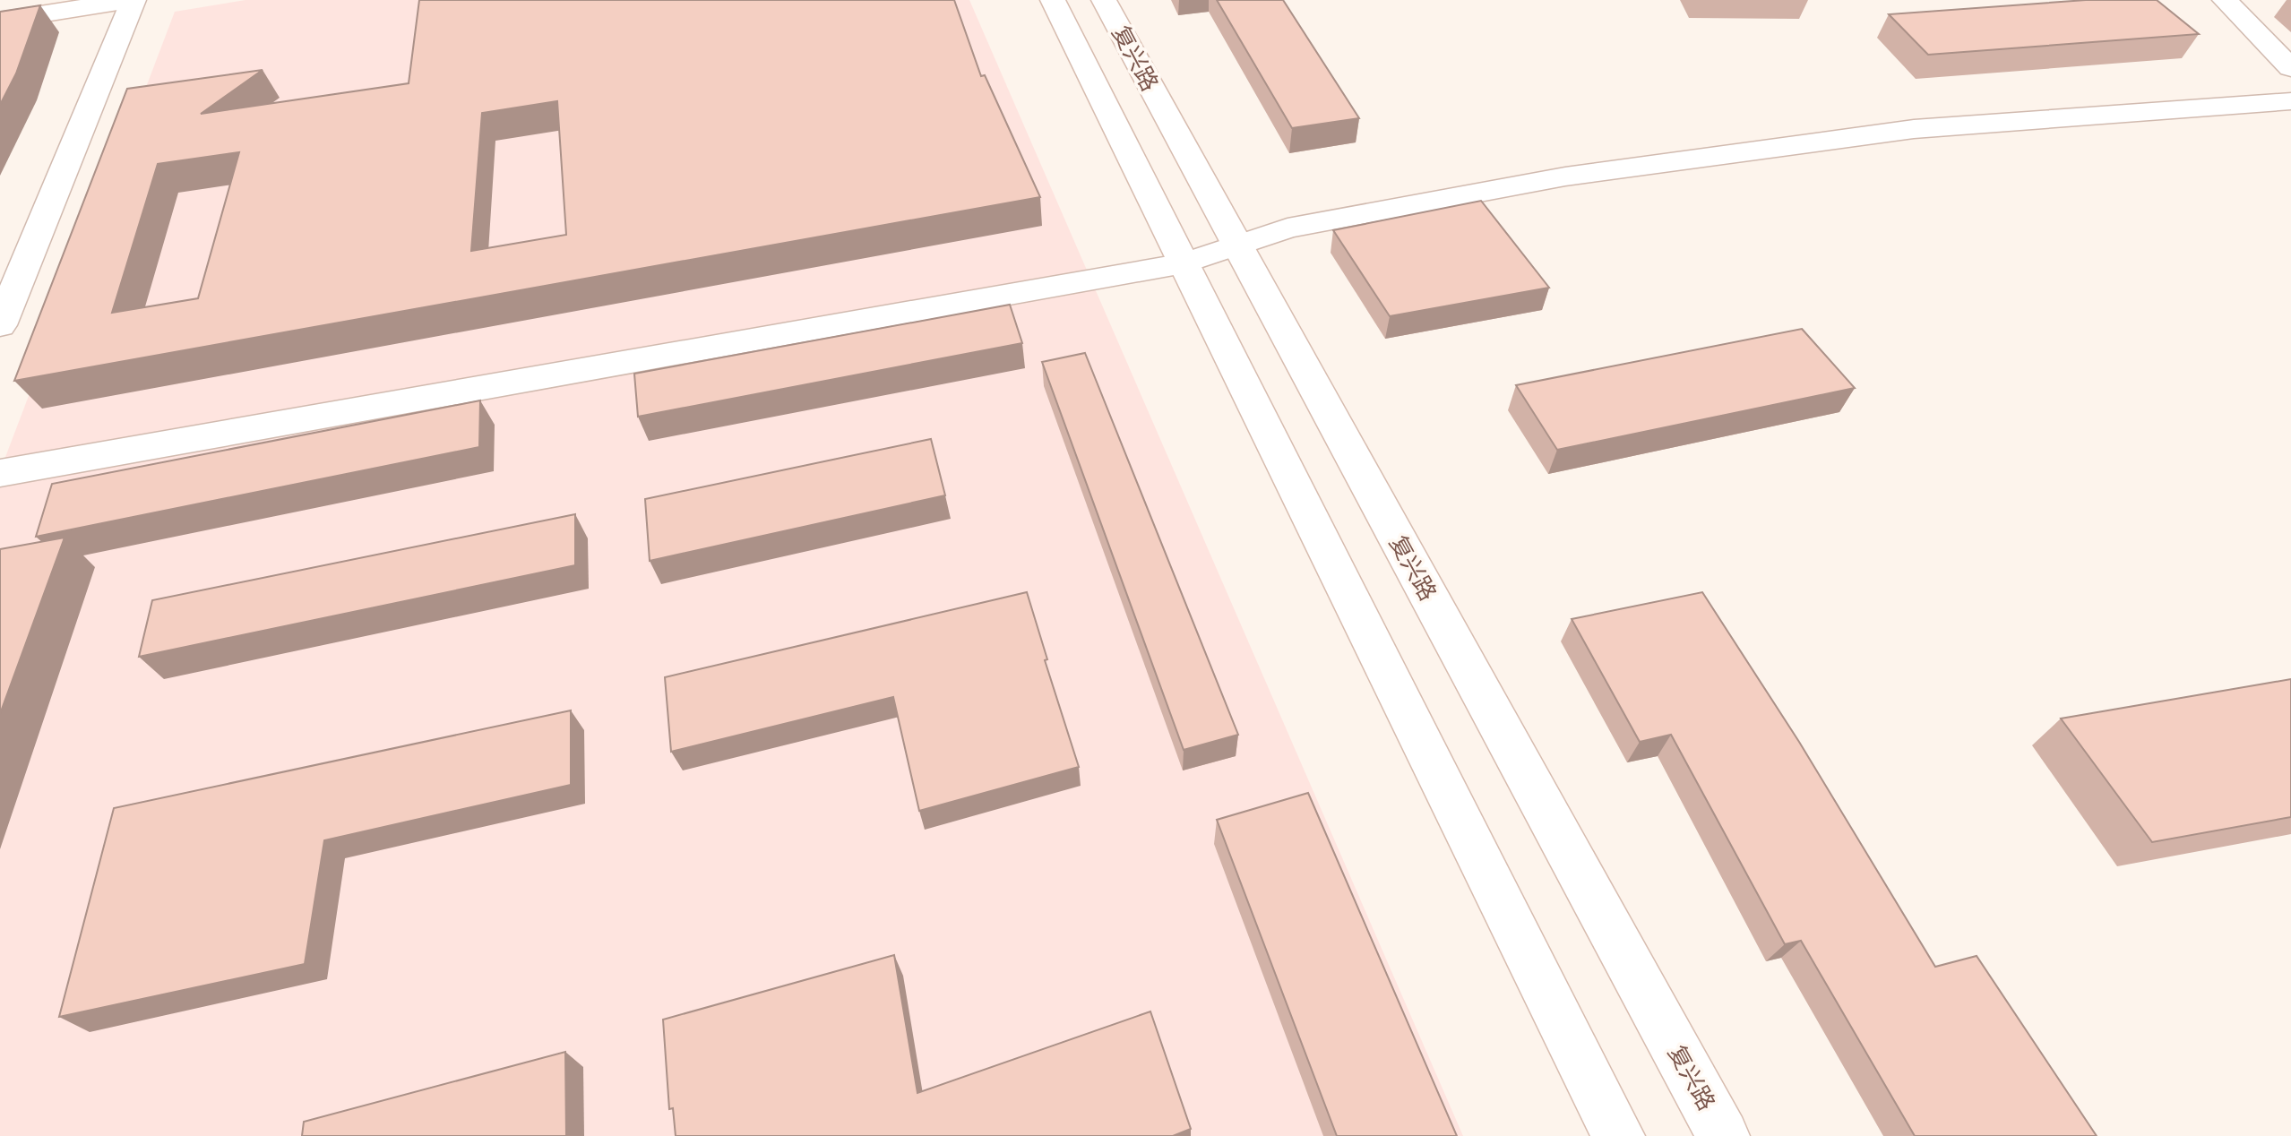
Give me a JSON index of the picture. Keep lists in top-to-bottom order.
{
  "streets": {
    "street": ["复兴路"]
  }
}
